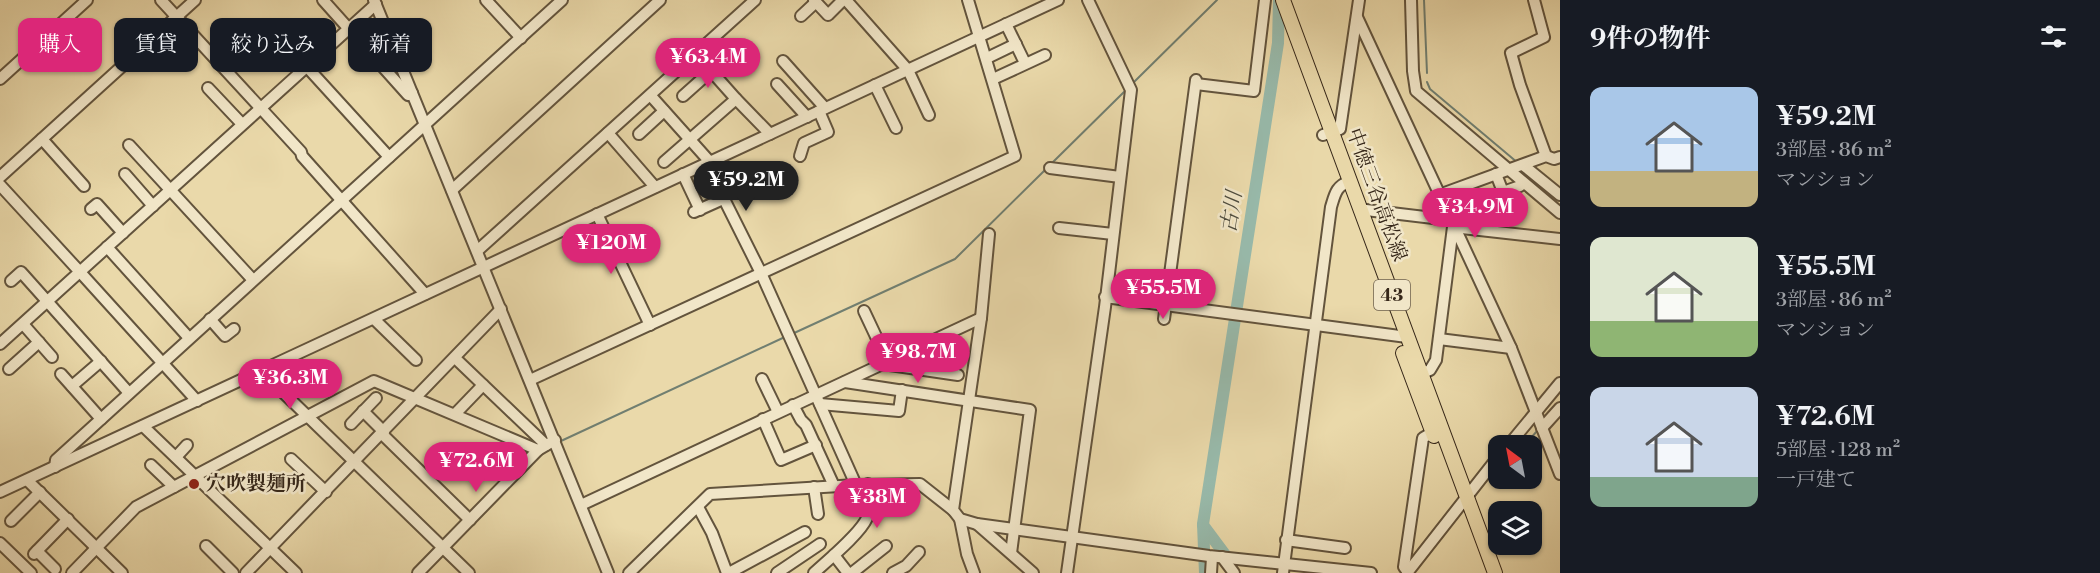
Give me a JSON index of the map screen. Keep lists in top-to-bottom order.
{
  "streets": {
    "main road": ["中徳三谷高松線", "43"]
  },
  "water": ["古川"],
  "places": ["穴吹製麺所"],
  "north": "top left",
  "page": {
    "heading": "9件の物件",
    "chip": [
      "購入",
      "賃貸",
      "絞り込み",
      "新着"
    ],
    "price": [
      "¥63.4M",
      "¥59.2M",
      "¥34.9M",
      "¥120M",
      "¥55.5M",
      "¥98.7M",
      "¥36.3M",
      "¥72.6M",
      "¥38M"
    ],
    "list": [
      {
        "name": "¥59.2M",
        "note": "3部屋 · 86 m² · マンション"
      },
      {
        "name": "¥55.5M",
        "note": "3部屋 · 86 m² · マンション"
      },
      {
        "name": "¥72.6M",
        "note": "5部屋 · 128 m² · 一戸建て"
      }
    ]
  }
}
